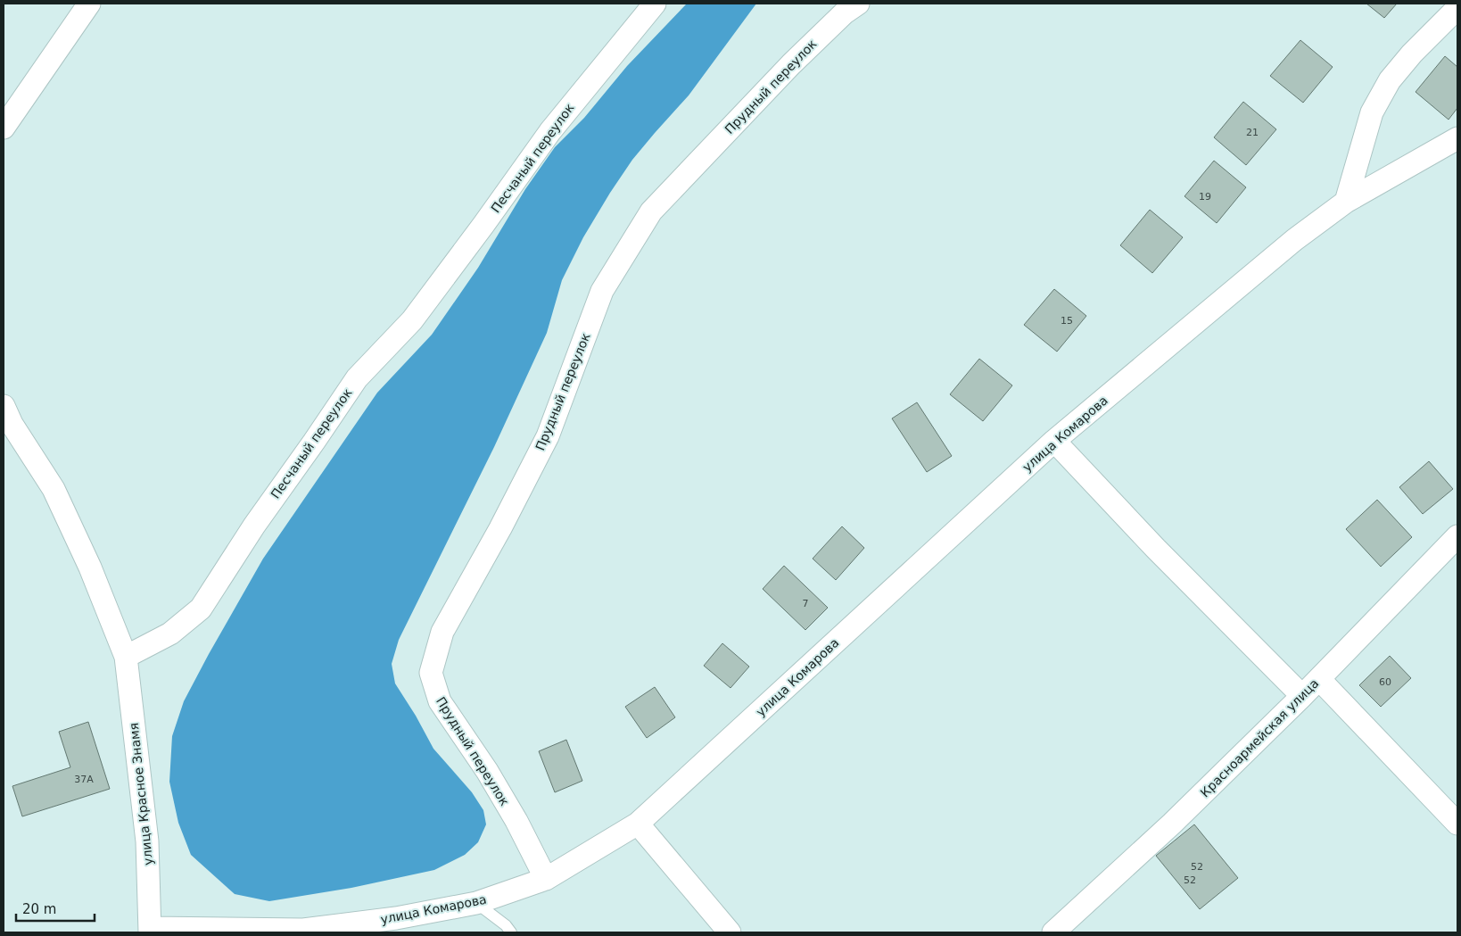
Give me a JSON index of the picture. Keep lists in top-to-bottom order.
{
  "streets": {
    "street": [
      "Прудный переулок",
      "Песчаный переулок",
      "улица Комарова",
      "Красноармейская улица",
      "улица Красное Знамя"
    ]
  },
  "crossings": [
    ["Прудный переулок", "улица Комарова"],
    ["Песчаный переулок", "улица Красное Знамя"],
    ["улица Комарова", "улица Красное Знамя"]
  ],
  "house_numbers": [
    "21",
    "19",
    "15",
    "7",
    "60",
    "37А",
    "52",
    "52"
  ],
  "scale_bar": "20 m"
}
